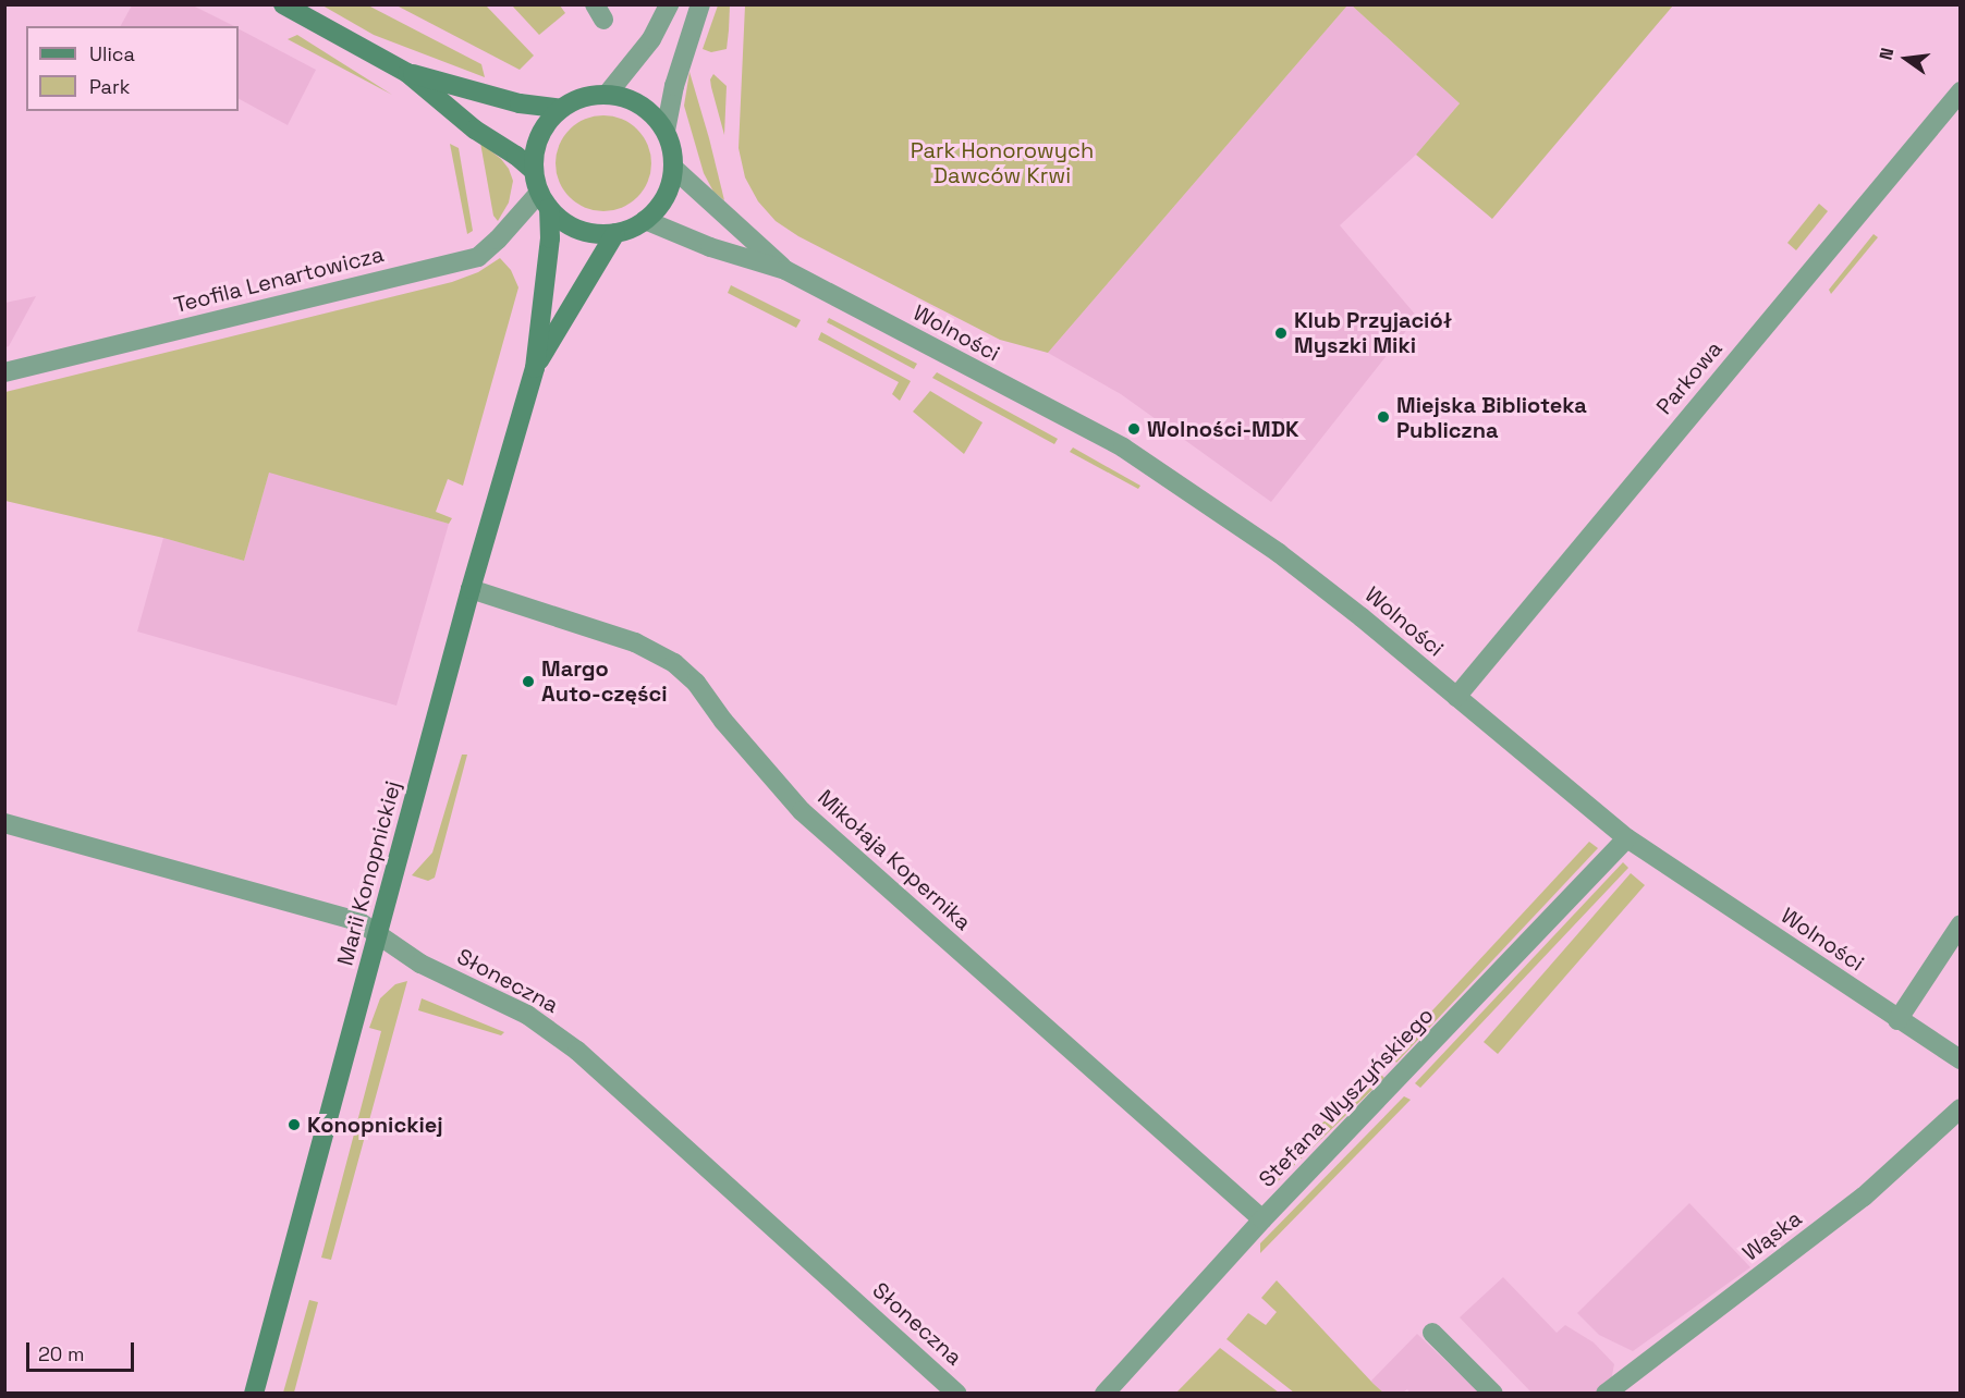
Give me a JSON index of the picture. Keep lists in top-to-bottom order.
{
  "streets": {
    "street": [
      "Teofila Lenartowicza",
      "Wolności",
      "Parkowa",
      "Mikołaja Kopernika",
      "Marii Konopnickiej",
      "Słoneczna",
      "Stefana Wyszyńskiego",
      "Wąska"
    ]
  },
  "crossings": [
    ["Wolności", "Parkowa"],
    ["Wolności", "Stefana Wyszyńskiego"],
    ["Mikołaja Kopernika", "Marii Konopnickiej"],
    ["Mikołaja Kopernika", "Stefana Wyszyńskiego"],
    ["Marii Konopnickiej", "Słoneczna"]
  ],
  "parks": ["Park Honorowych Dawców Krwi"],
  "places": [
    "Klub Przyjaciół Myszki Miki",
    "Miejska Biblioteka Publiczna",
    "Wolności-MDK",
    "Margo Auto-części",
    "Konopnickiej"
  ],
  "legend": ["Ulica", "Park"],
  "scale_bar": "20 m",
  "north": "left"
}
